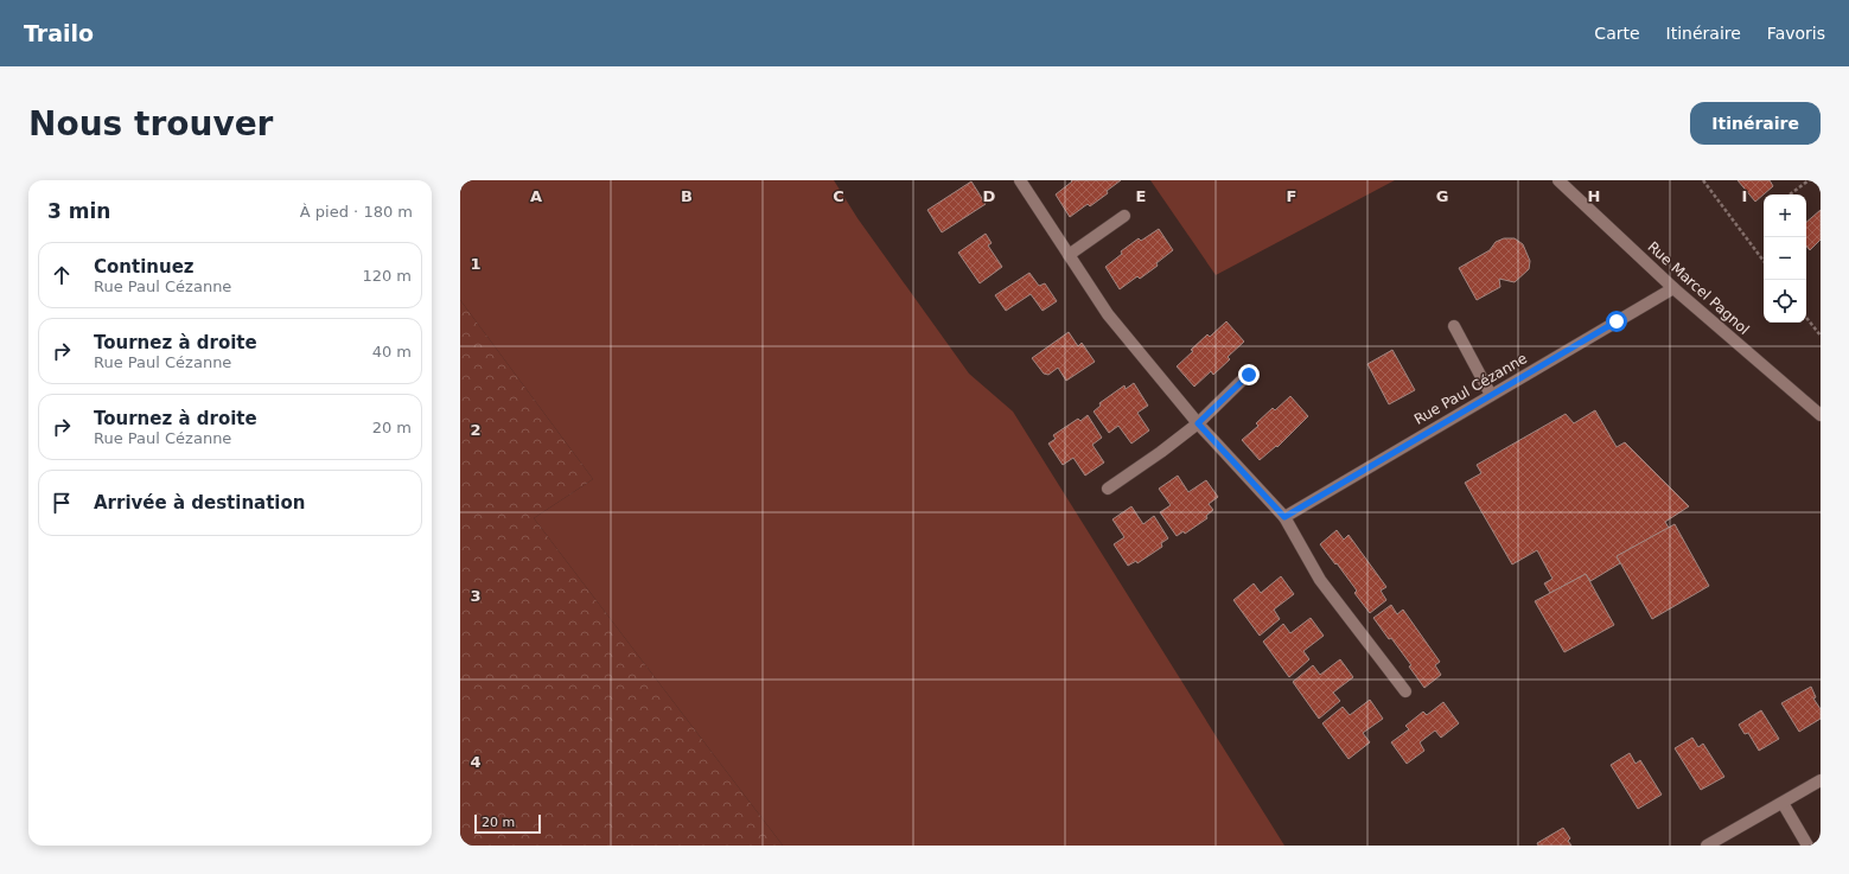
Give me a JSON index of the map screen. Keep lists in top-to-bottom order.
{
  "streets": {
    "street": ["Rue Marcel Pagnol", "Rue Paul Cézanne"]
  },
  "crossings": [
    ["Rue Marcel Pagnol", "Rue Paul Cézanne"]
  ],
  "scale_bar": "20 m",
  "page": {
    "header": "Trailo",
    "nav": ["Carte", "Itinéraire", "Favoris"],
    "buttons": "Itinéraire",
    "title": "Nous trouver",
    "heading": ["3 min", "À pied · 180 m"],
    "map_buttons": ["+", "−"],
    "list": [
      ["Continuez", "Rue Paul Cézanne", "120 m"],
      ["Tournez à droite", "Rue Paul Cézanne", "40 m"],
      ["Tournez à droite", "Rue Paul Cézanne", "20 m"],
      "Arrivée à destination"
    ],
    "scale": "20 m"
  },
  "grid": {
    "columns": [
      "A",
      "B",
      "C",
      "D",
      "E",
      "F",
      "G",
      "H",
      "I"
    ],
    "rows": [
      "1",
      "2",
      "3",
      "4"
    ]
  }
}
